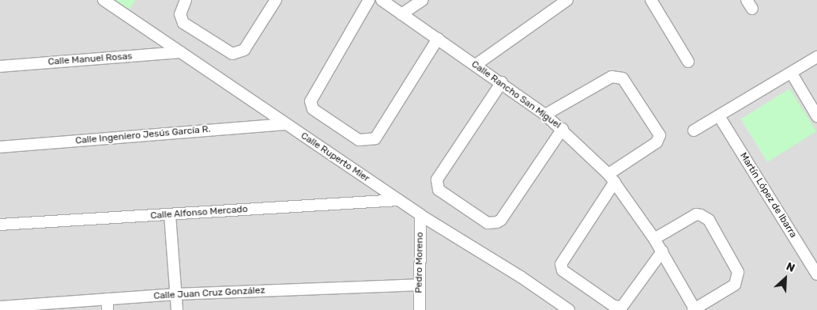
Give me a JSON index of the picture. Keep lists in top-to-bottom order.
{
  "streets": {
    "street": [
      "Calle Manuel Rosas",
      "Calle Rancho San Miguel",
      "Calle Ingeniero Jesús García R.",
      "Calle Ruperto Mier",
      "Martín López de Ibarra",
      "Calle Alfonso Mercado",
      "Pedro Moreno",
      "Calle Juan Cruz González"
    ]
  },
  "crossings": [
    ["Calle Manuel Rosas", "Calle Ruperto Mier"],
    ["Calle Ingeniero Jesús García R.", "Calle Ruperto Mier"],
    ["Calle Ruperto Mier", "Calle Alfonso Mercado"],
    ["Calle Ruperto Mier", "Pedro Moreno"],
    ["Pedro Moreno", "Calle Juan Cruz González"]
  ],
  "north": "top right"
}
